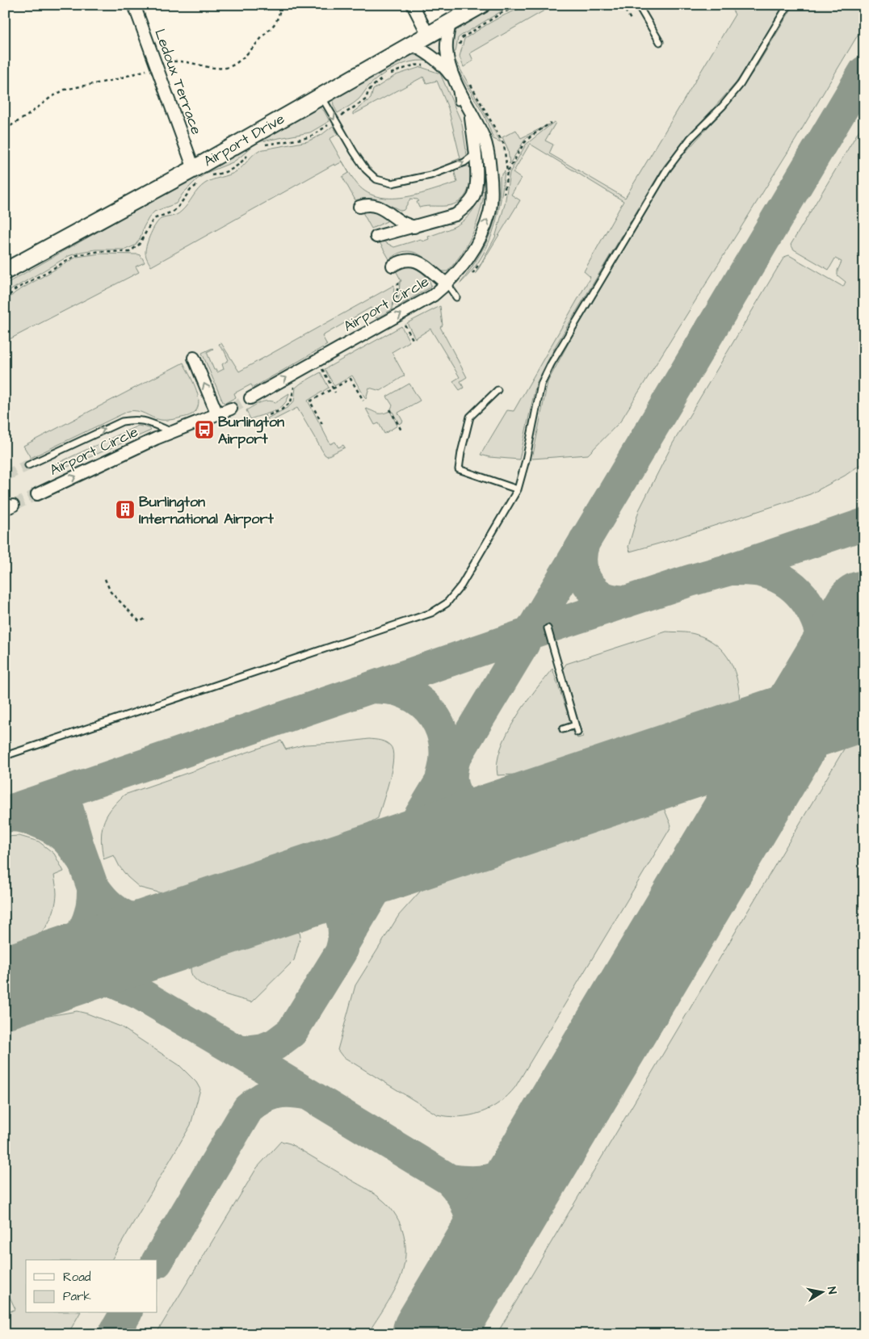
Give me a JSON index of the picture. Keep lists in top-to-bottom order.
{
  "streets": {
    "main road": ["Airport Drive"],
    "street": ["Ledoux Terrace", "Airport Circle"]
  },
  "crossings": [
    ["Ledoux Terrace", "Airport Drive"],
    ["Airport Drive", "Airport Circle"]
  ],
  "one_way": ["Airport Circle"],
  "places": {
    "bus stop": ["Burlington Airport"],
    "building": ["Burlington International Airport"]
  },
  "legend": ["Road", "Park"],
  "north": "right"
}
